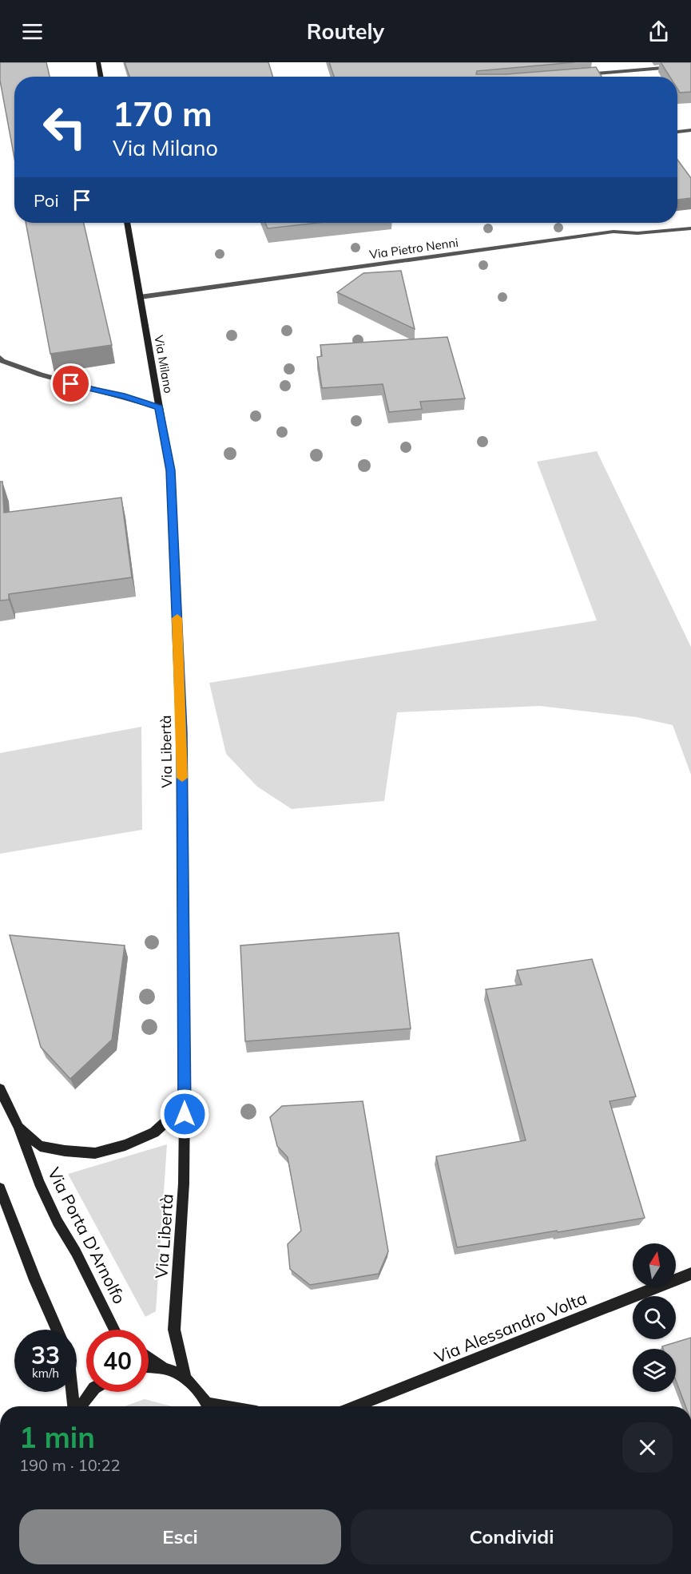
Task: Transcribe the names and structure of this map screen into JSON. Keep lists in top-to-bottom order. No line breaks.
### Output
{"streets":{"street":["Via Pietro Nenni","Via Milano","Via Libertà","Via Porta D'Arnolfo","Via Alessandro Volta"]},"crossings":[["Via Pietro Nenni","Via Milano"],["Via Milano","Via Libertà"]],"north":"top","page":{"header":"Routely","turn":["170 m","Via Milano"],"then":"Poi","speed":"33 km/h","limit":"40","heading":["1 min","190 m · 10:22"],"buttons":["Esci","Condividi"]}}
